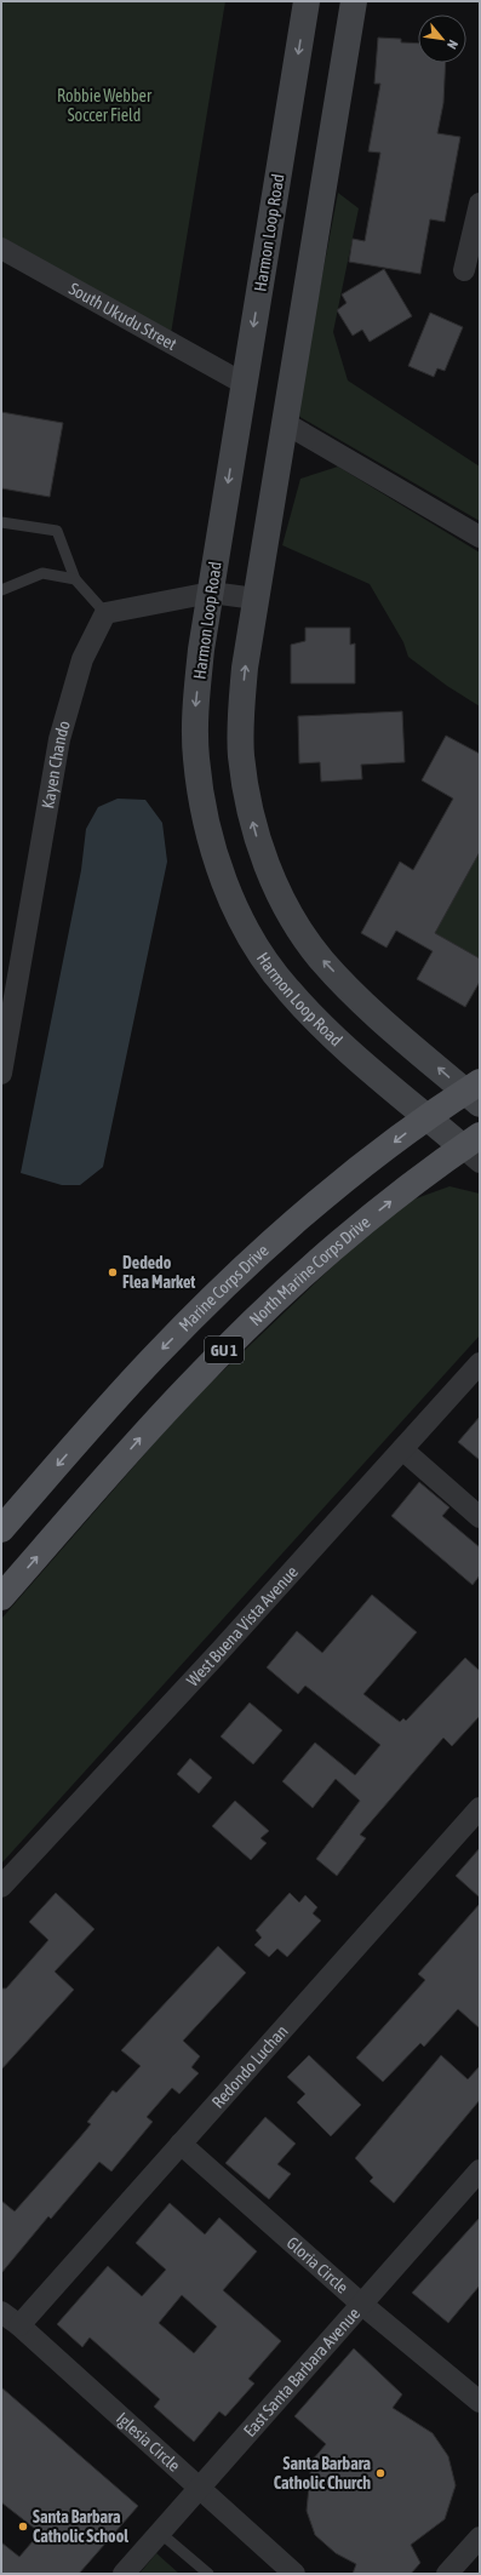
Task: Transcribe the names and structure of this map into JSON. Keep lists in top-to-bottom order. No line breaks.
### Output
{"streets":{"main road":["Harmon Loop Road","North Marine Corps Drive","Marine Corps Drive","GU 1"],"street":["South Ukudu Street","Kayen Chando","West Buena Vista Avenue","Redondo Luchan","Gloria Circle","East Santa Barbara Avenue","Iglesia Circle"]},"crossings":[["Harmon Loop Road","South Ukudu Street"],["Harmon Loop Road","North Marine Corps Drive"],["Harmon Loop Road","Marine Corps Drive"],["Redondo Luchan","Gloria Circle"],["Redondo Luchan","Iglesia Circle"],["Gloria Circle","East Santa Barbara Avenue"],["East Santa Barbara Avenue","Iglesia Circle"]],"one_way":["North Marine Corps Drive","Marine Corps Drive"],"parks":["Robbie Webber Soccer Field"],"places":["Dededo Flea Market","Santa Barbara Catholic Church","Santa Barbara Catholic School"],"north":"bottom right"}
